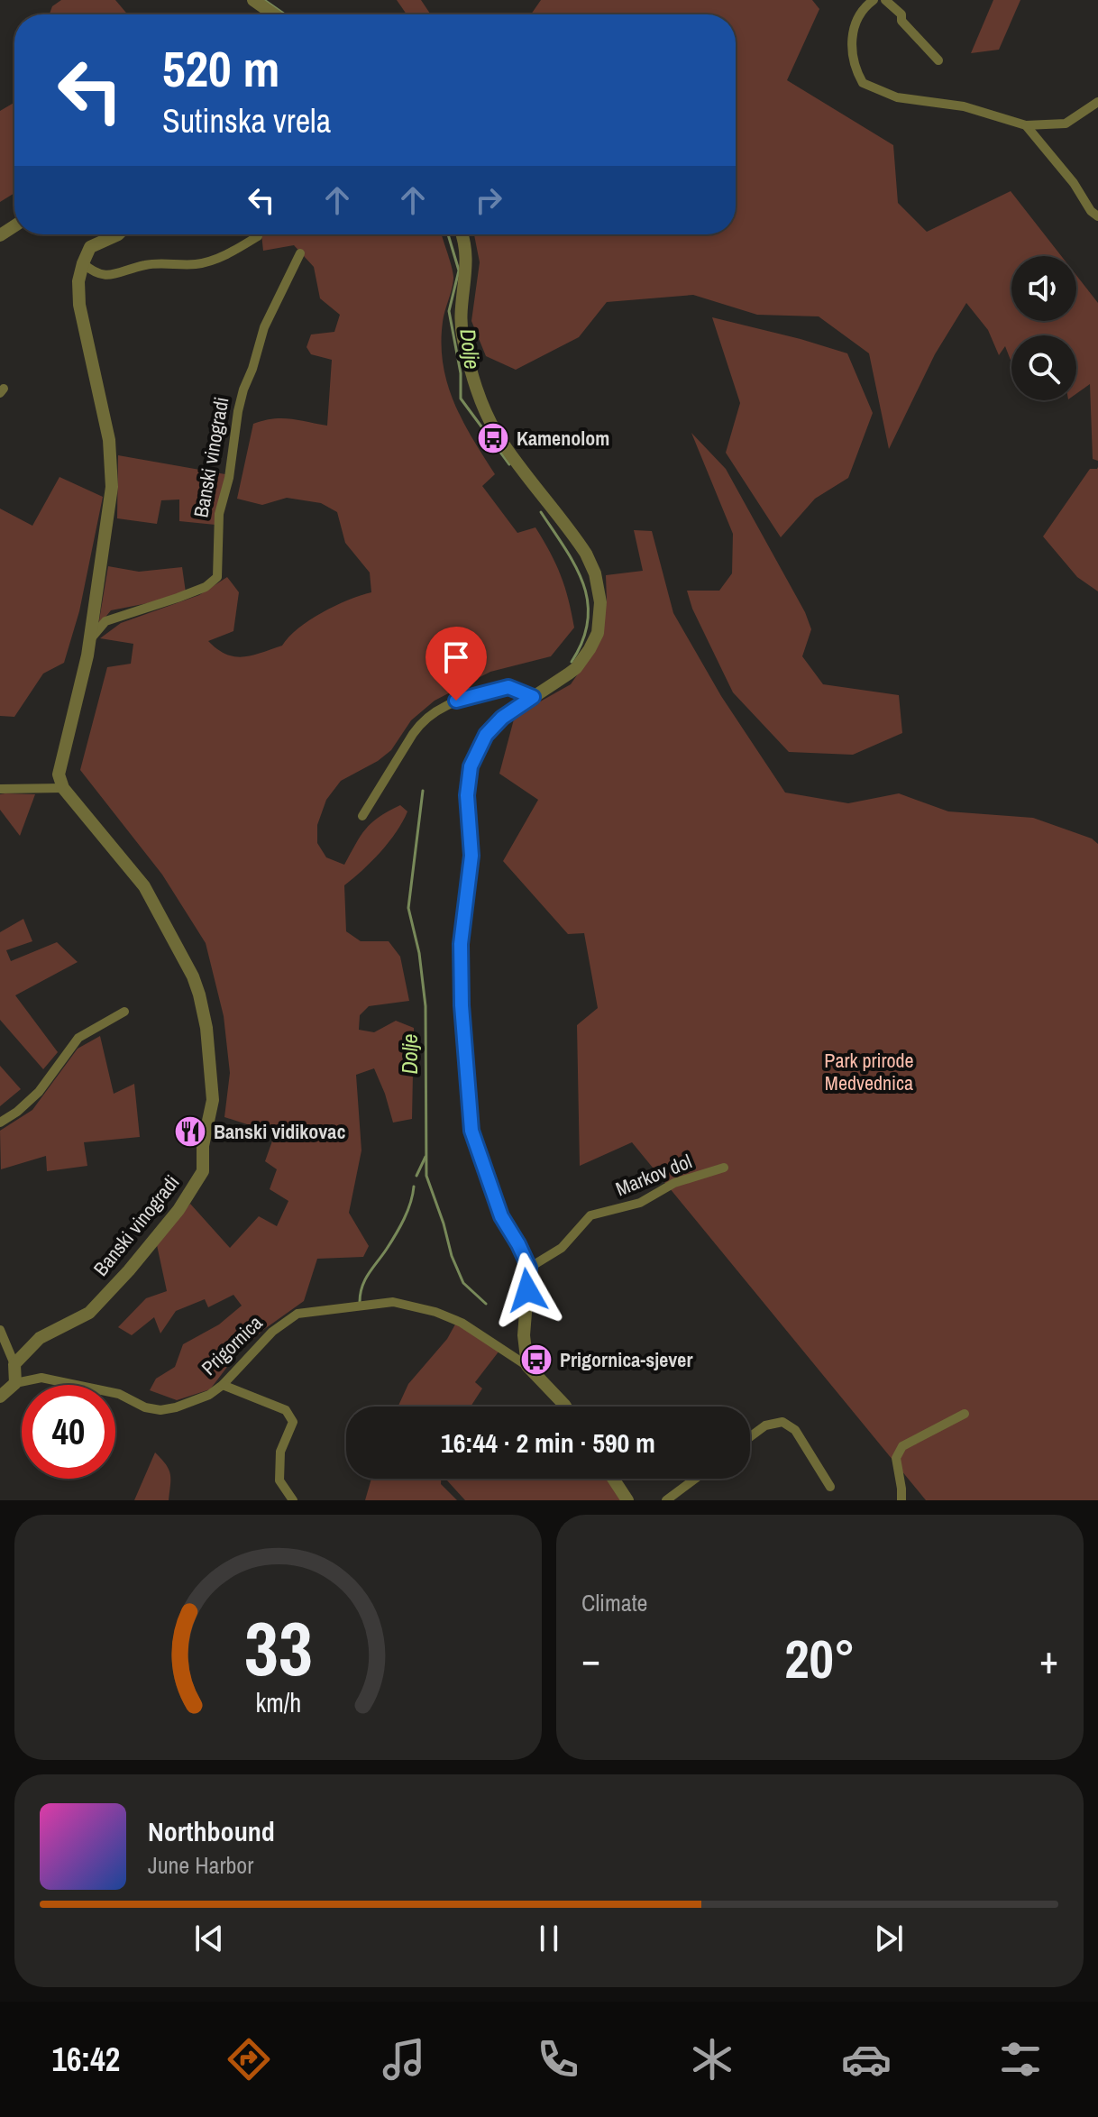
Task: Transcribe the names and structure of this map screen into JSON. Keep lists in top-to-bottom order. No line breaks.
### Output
{"streets":{"street":["Banski vinogradi","Markov dol","Prigornica"]},"water":["Dolje"],"parks":["Park prirode Medvednica"],"places":{"bus stop":["Kamenolom","Prigornica-sjever"],"restaurant":["Banski vidikovac"]},"page":{"turn":["520 m","Sutinska vrela"],"limit":"40","trip":"16:44 · 2 min · 590 m","tile":"Climate","heat":["−","20°","+"],"song":["Northbound","June Harbor"],"tabs":"16:42","gauge":["33","km/h"]}}
